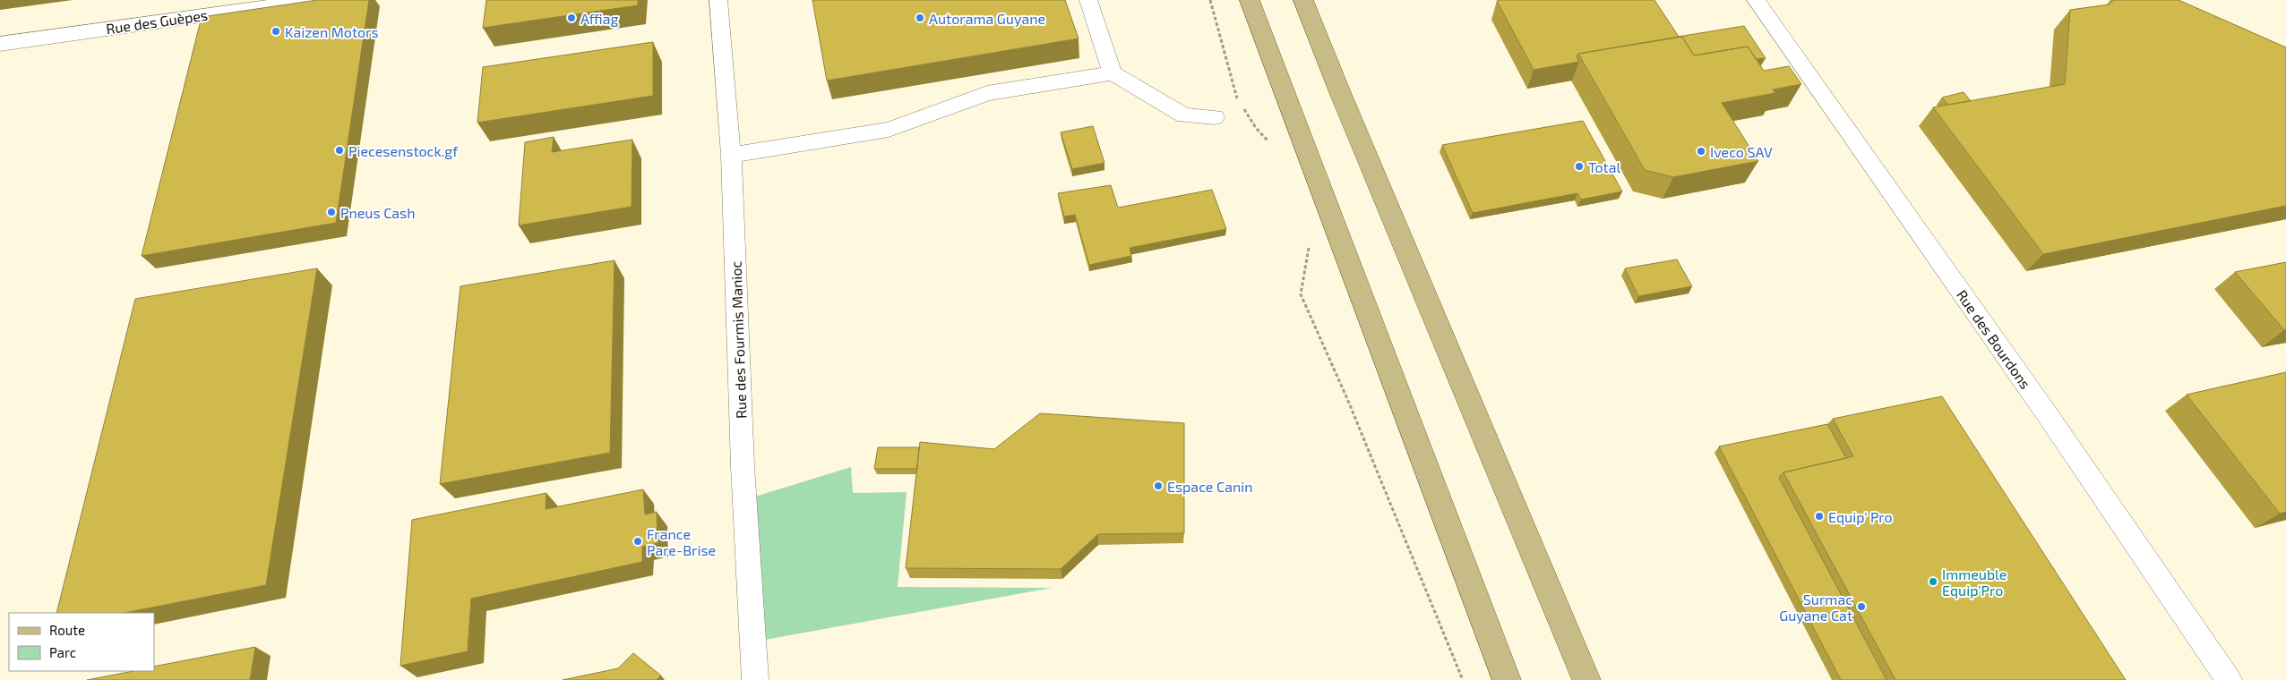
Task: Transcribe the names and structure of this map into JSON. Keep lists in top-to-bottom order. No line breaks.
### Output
{"streets":{"lane":["Rue des Guèpes","Rue des Bourdons","Rue des Fourmis Manioc"]},"places":["Affiag","Autorama Guyane","Kaizen Motors","Piecesenstock.gf","Iveco SAV","Total","Pneus Cash","Espace Canin","Equip' Pro","France Pare-Brise","Immeuble Equip'Pro","Surmac Guyane Cat"],"legend":["Route","Parc"]}
